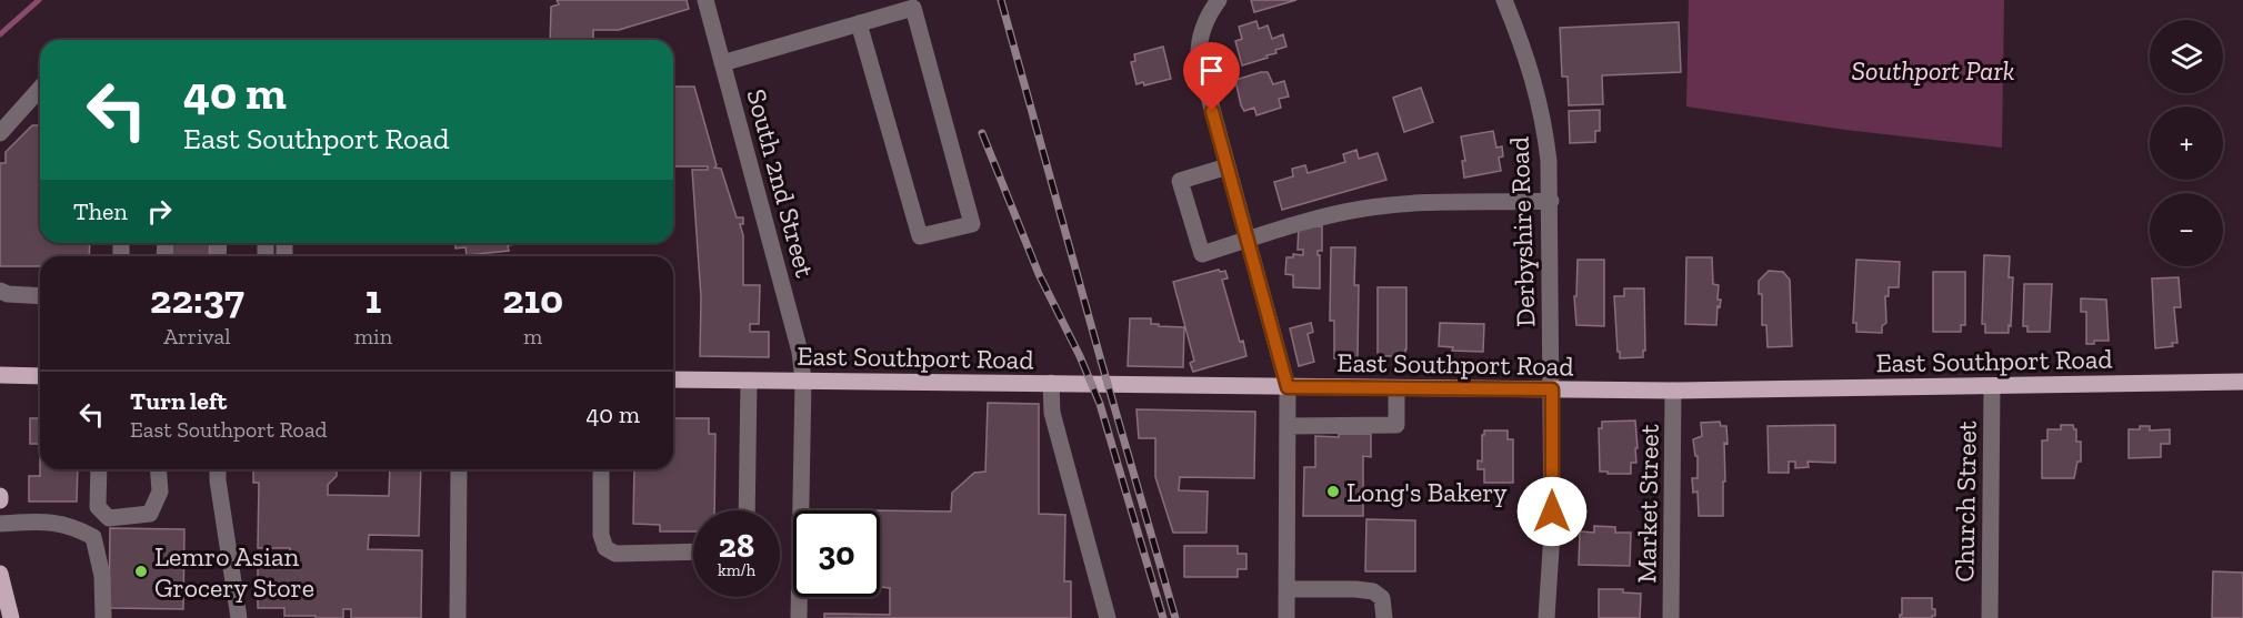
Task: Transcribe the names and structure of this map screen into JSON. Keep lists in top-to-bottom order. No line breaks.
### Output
{"streets":{"main road":["East Southport Road"],"street":["South 2nd Street","Derbyshire Road","Church Street","Market Street"]},"crossings":[["South 2nd Street","East Southport Road"],["Derbyshire Road","East Southport Road"],["East Southport Road","Church Street"],["East Southport Road","Market Street"]],"parks":["Southport Park"],"places":["Long's Bakery","Lemro Asian Grocery Store"],"page":{"map_buttons":["+","−"],"turn":["40 m","East Southport Road"],"then":"Then","eta":["22:37","Arrival","1","min","210","m"],"list":[{"name":"Turn left","note":"East Southport Road","value":"40 m"}],"speed":"28 km/h","limit":"30"}}
